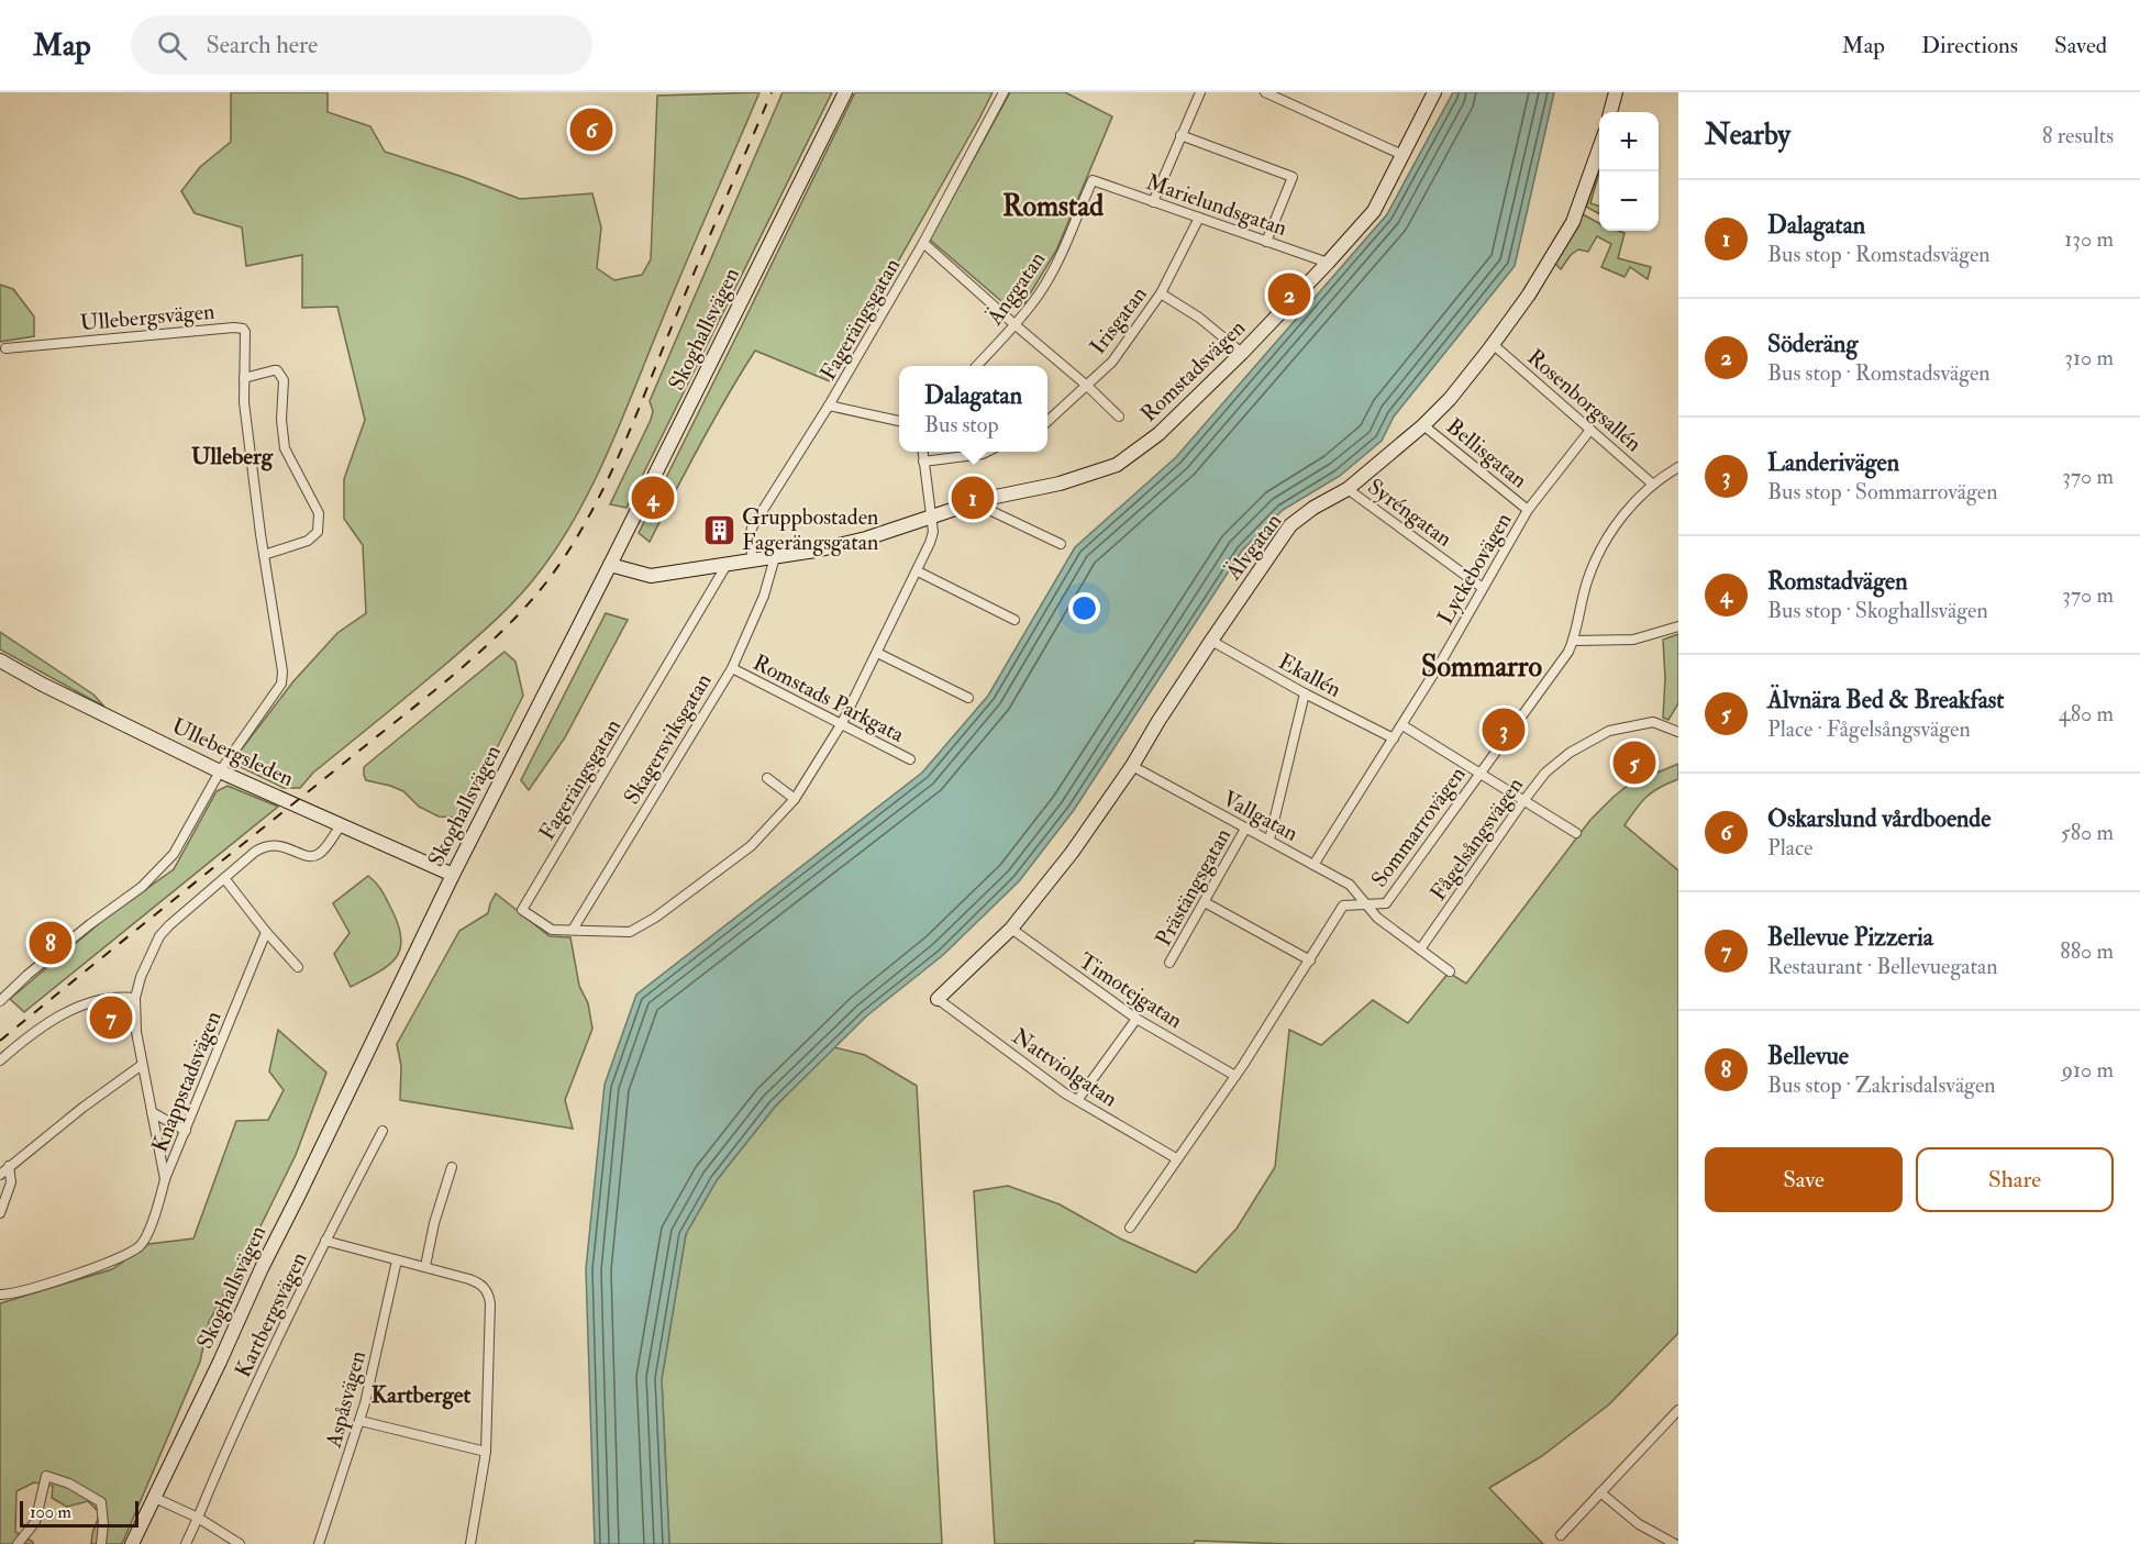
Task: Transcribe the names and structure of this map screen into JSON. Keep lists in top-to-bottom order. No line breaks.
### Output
{"streets":{"street":["Marielundsgatan","Änggatan","Ullebergsvägen","Fagerängsgatan","Irisgatan","Skoghallsvägen","Romstadsvägen","Rosenborgsallén","Bellisgatan","Syréngatan","Älvgatan","Lyckebovägen","Ekallén","Romstads Parkgata","Skagersviksgatan","Ullebergsleden","Vallgatan","Sommarrovägen","Fågelsångsvägen","Prästängsgatan","Timotejgatan","Nattviolgatan","Knappstadsvägen","Kartbergsvägen","Aspåsvägen"]},"crossings":[["Marielundsgatan","Änggatan"],["Marielundsgatan","Irisgatan"],["Marielundsgatan","Romstadsvägen"],["Ullebergsvägen","Ullebergsleden"],["Fagerängsgatan","Romstadsvägen"],["Fagerängsgatan","Skagersviksgatan"],["Skoghallsvägen","Romstadsvägen"],["Skoghallsvägen","Ullebergsleden"],["Romstadsvägen","Skagersviksgatan"],["Rosenborgsallén","Älvgatan"],["Rosenborgsallén","Lyckebovägen"],["Rosenborgsallén","Sommarrovägen"],["Bellisgatan","Älvgatan"],["Bellisgatan","Lyckebovägen"],["Syréngatan","Älvgatan"],["Syréngatan","Lyckebovägen"],["Älvgatan","Ekallén"],["Älvgatan","Vallgatan"],["Älvgatan","Timotejgatan"],["Älvgatan","Nattviolgatan"],["Lyckebovägen","Ekallén"],["Lyckebovägen","Vallgatan"],["Romstads Parkgata","Skagersviksgatan"],["Vallgatan","Sommarrovägen"],["Vallgatan","Fågelsångsvägen"],["Vallgatan","Prästängsgatan"],["Sommarrovägen","Timotejgatan"],["Sommarrovägen","Nattviolgatan"]],"districts":["Romstad","Ulleberg","Sommarro","Kartberget"],"places":{"building":["Gruppbostaden Fagerängsgatan"]},"scale_bar":"100 m","page":{"header":"Map","search":"Search here","nav":["Map","Directions","Saved"],"heading":["Nearby","8 results"],"pins":["6","2","1","4","3","5","8","7"],"map_buttons":["+","−"],"list":[{"mark":"1","name":"Dalagatan","note":"Bus stop · Romstadsvägen","value":"130 m"},{"mark":"2","name":"Söderäng","note":"Bus stop · Romstadsvägen","value":"310 m"},{"mark":"3","name":"Landerivägen","note":"Bus stop · Sommarrovägen","value":"370 m"},{"mark":"4","name":"Romstadvägen","note":"Bus stop · Skoghallsvägen","value":"370 m"},{"mark":"5","name":"Älvnära Bed & Breakfast","note":"Place · Fågelsångsvägen","value":"480 m"},{"mark":"6","name":"Oskarslund vårdboende","note":"Place","value":"580 m"},{"mark":"7","name":"Bellevue Pizzeria","note":"Restaurant · Bellevuegatan","value":"880 m"},{"mark":"8","name":"Bellevue","note":"Bus stop · Zakrisdalsvägen","value":"910 m"}],"popup":["Dalagatan","Bus stop"],"buttons":["Save","Share"],"scale":"100 m"}}
